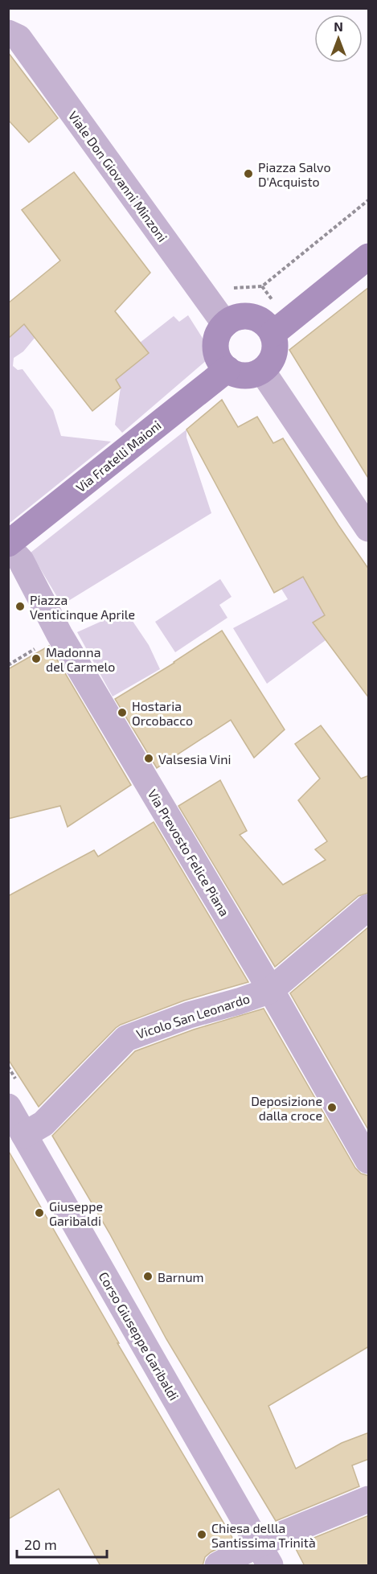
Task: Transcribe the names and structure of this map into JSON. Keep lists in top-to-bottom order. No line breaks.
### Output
{"streets":{"main road":["Via Fratelli Maioni"],"street":["Viale Don Giovanni Minzoni","Via Prevosto Felice Piana","Vicolo San Leonardo","Corso Giuseppe Garibaldi"]},"crossings":[["Viale Don Giovanni Minzoni","Via Fratelli Maioni"],["Via Fratelli Maioni","Via Prevosto Felice Piana"],["Via Prevosto Felice Piana","Vicolo San Leonardo"],["Vicolo San Leonardo","Corso Giuseppe Garibaldi"]],"places":["Piazza Salvo D'Acquisto","Piazza Venticinque Aprile","Madonna del Carmelo","Hostaria Orcobacco","Valsesia Vini","Deposizione dalla croce","Giuseppe Garibaldi","Barnum","Chiesa dellla Santissima Trinità"],"scale_bar":"20 m","north":"top"}
